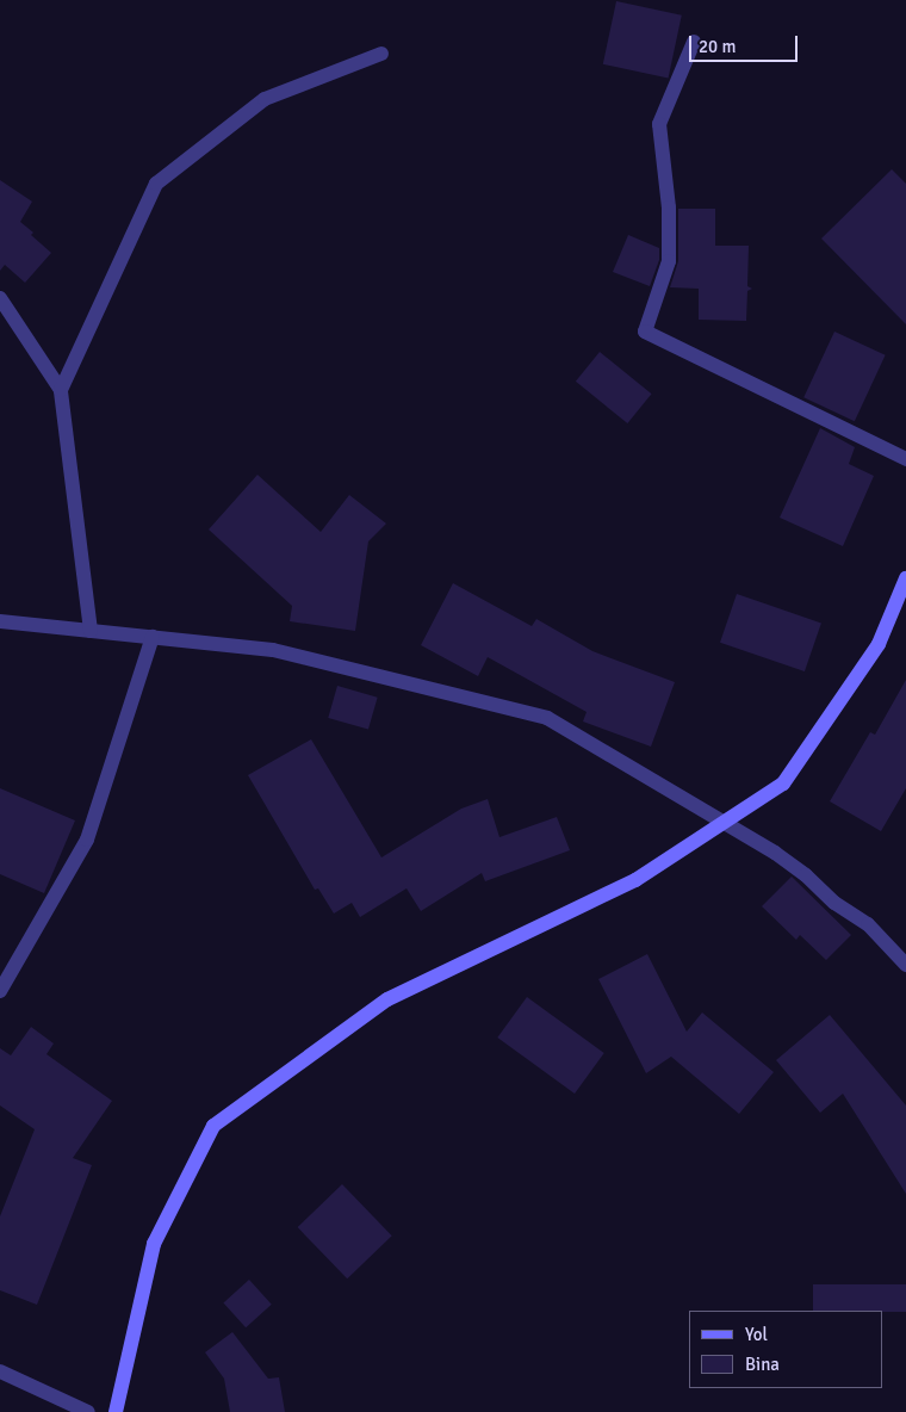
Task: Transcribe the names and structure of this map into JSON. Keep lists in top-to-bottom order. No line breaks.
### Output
{"legend":["Yol","Bina"],"scale_bar":"20 m"}
